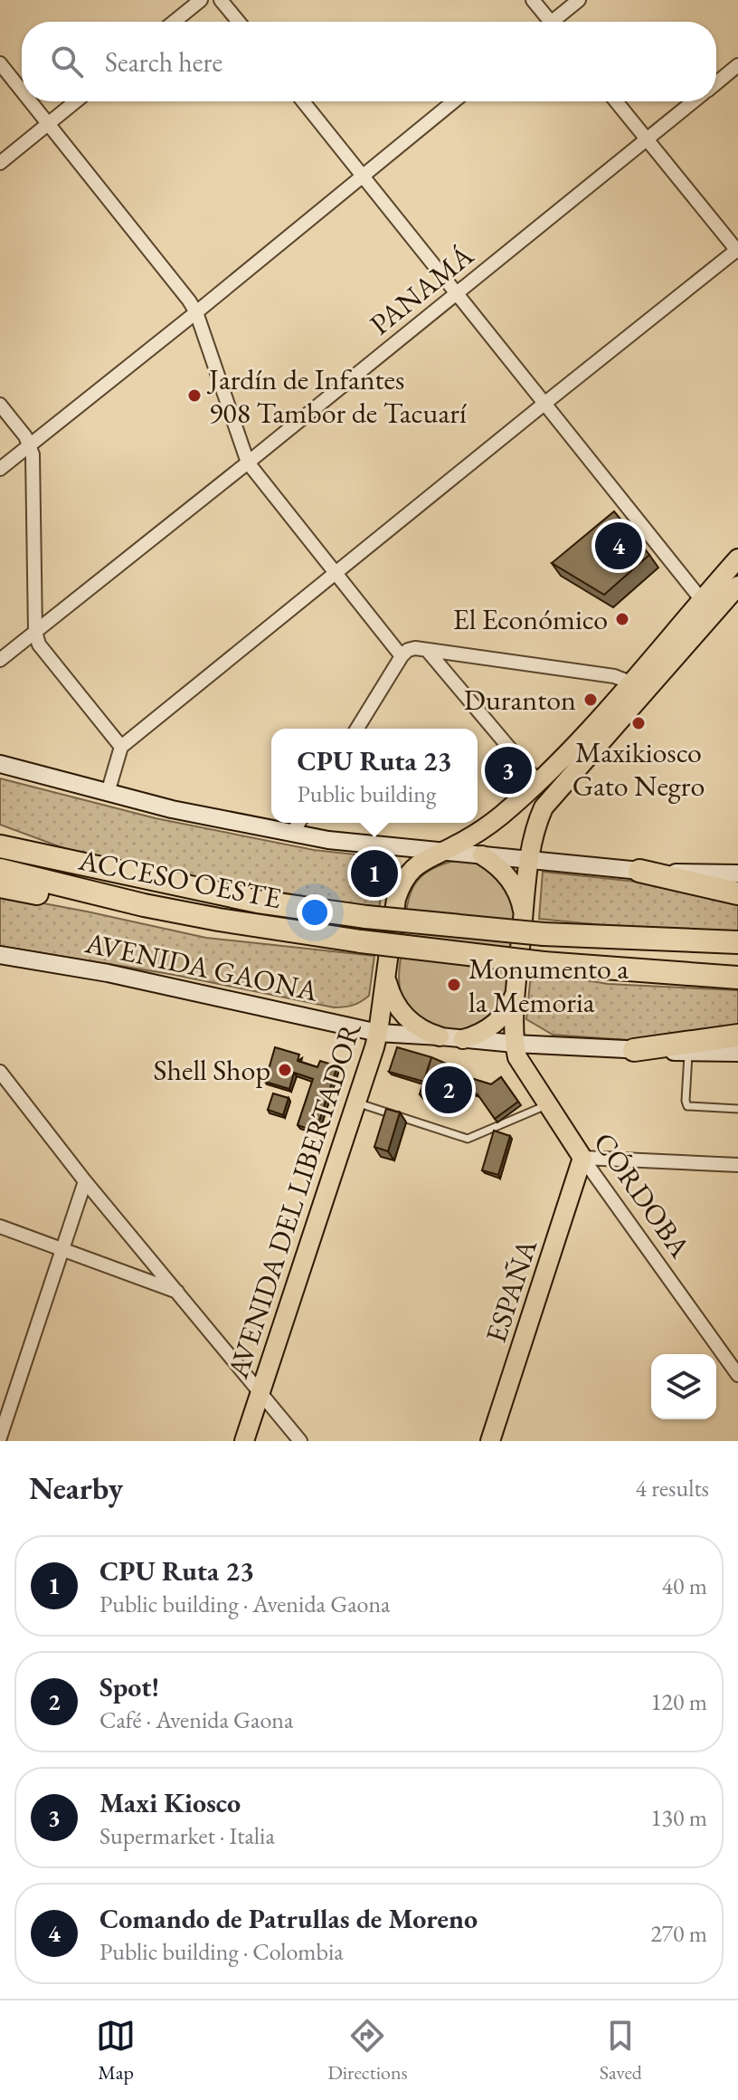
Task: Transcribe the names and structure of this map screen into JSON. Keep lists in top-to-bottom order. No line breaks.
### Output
{"streets":{"highway":["ACCESO OESTE"],"main road":["AVENIDA GAONA","CÓRDOBA","AVENIDA DEL LIBERTADOR","ESPAÑA"],"street":["PANAMÁ"]},"crossings":[["AVENIDA GAONA","CÓRDOBA"],["AVENIDA GAONA","AVENIDA DEL LIBERTADOR"],["CÓRDOBA","ESPAÑA"]],"places":["Jardín de Infantes 908 Tambor de Tacuarí","El Económico","Duranton","Maxikiosco Gato Negro","Monumento a la Memoria","Shell Shop"],"page":{"search":"Search here","pins":["4","3","1","2"],"popup":["CPU Ruta 23","Public building"],"heading":["Nearby","4 results"],"list":[{"mark":"1","name":"CPU Ruta 23","note":"Public building · Avenida Gaona","value":"40 m"},{"mark":"2","name":"Spot!","note":"Café · Avenida Gaona","value":"120 m"},{"mark":"3","name":"Maxi Kiosco","note":"Supermarket · Italia","value":"130 m"},{"mark":"4","name":"Comando de Patrullas de Moreno","note":"Public building · Colombia","value":"270 m"}],"nav":["Map","Directions","Saved"]}}
